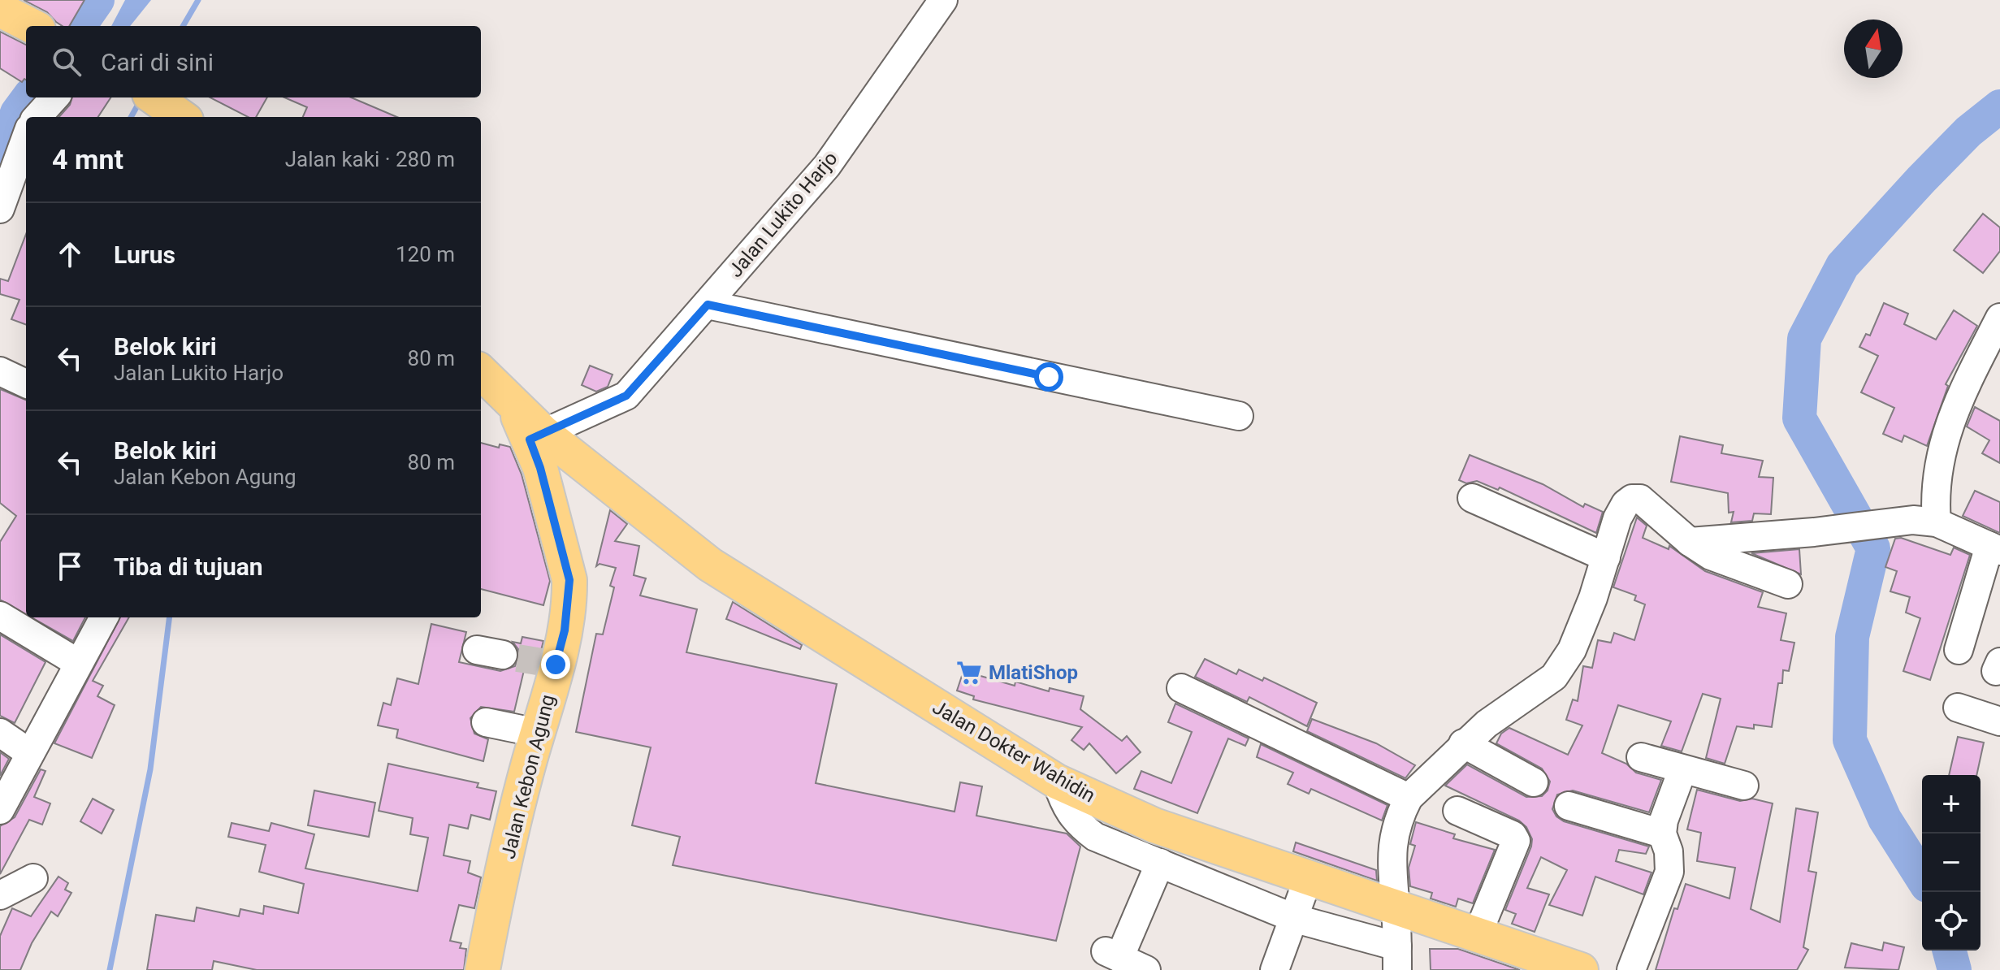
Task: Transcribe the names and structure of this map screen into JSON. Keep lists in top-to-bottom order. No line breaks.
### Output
{"streets":{"main road":["Jalan Dokter Wahidin","Jalan Kebon Agung"],"street":["Jalan Lukito Harjo"]},"crossings":[["Jalan Lukito Harjo","Jalan Dokter Wahidin"],["Jalan Lukito Harjo","Jalan Kebon Agung"],["Jalan Dokter Wahidin","Jalan Kebon Agung"]],"places":{"supermarket":["MlatiShop"]},"north":"top","page":{"search":"Cari di sini","heading":["4 mnt","Jalan kaki · 280 m"],"list":[["Lurus","120 m"],["Belok kiri","Jalan Lukito Harjo","80 m"],["Belok kiri","Jalan Kebon Agung","80 m"],"Tiba di tujuan"],"map_buttons":["+","−"]}}
